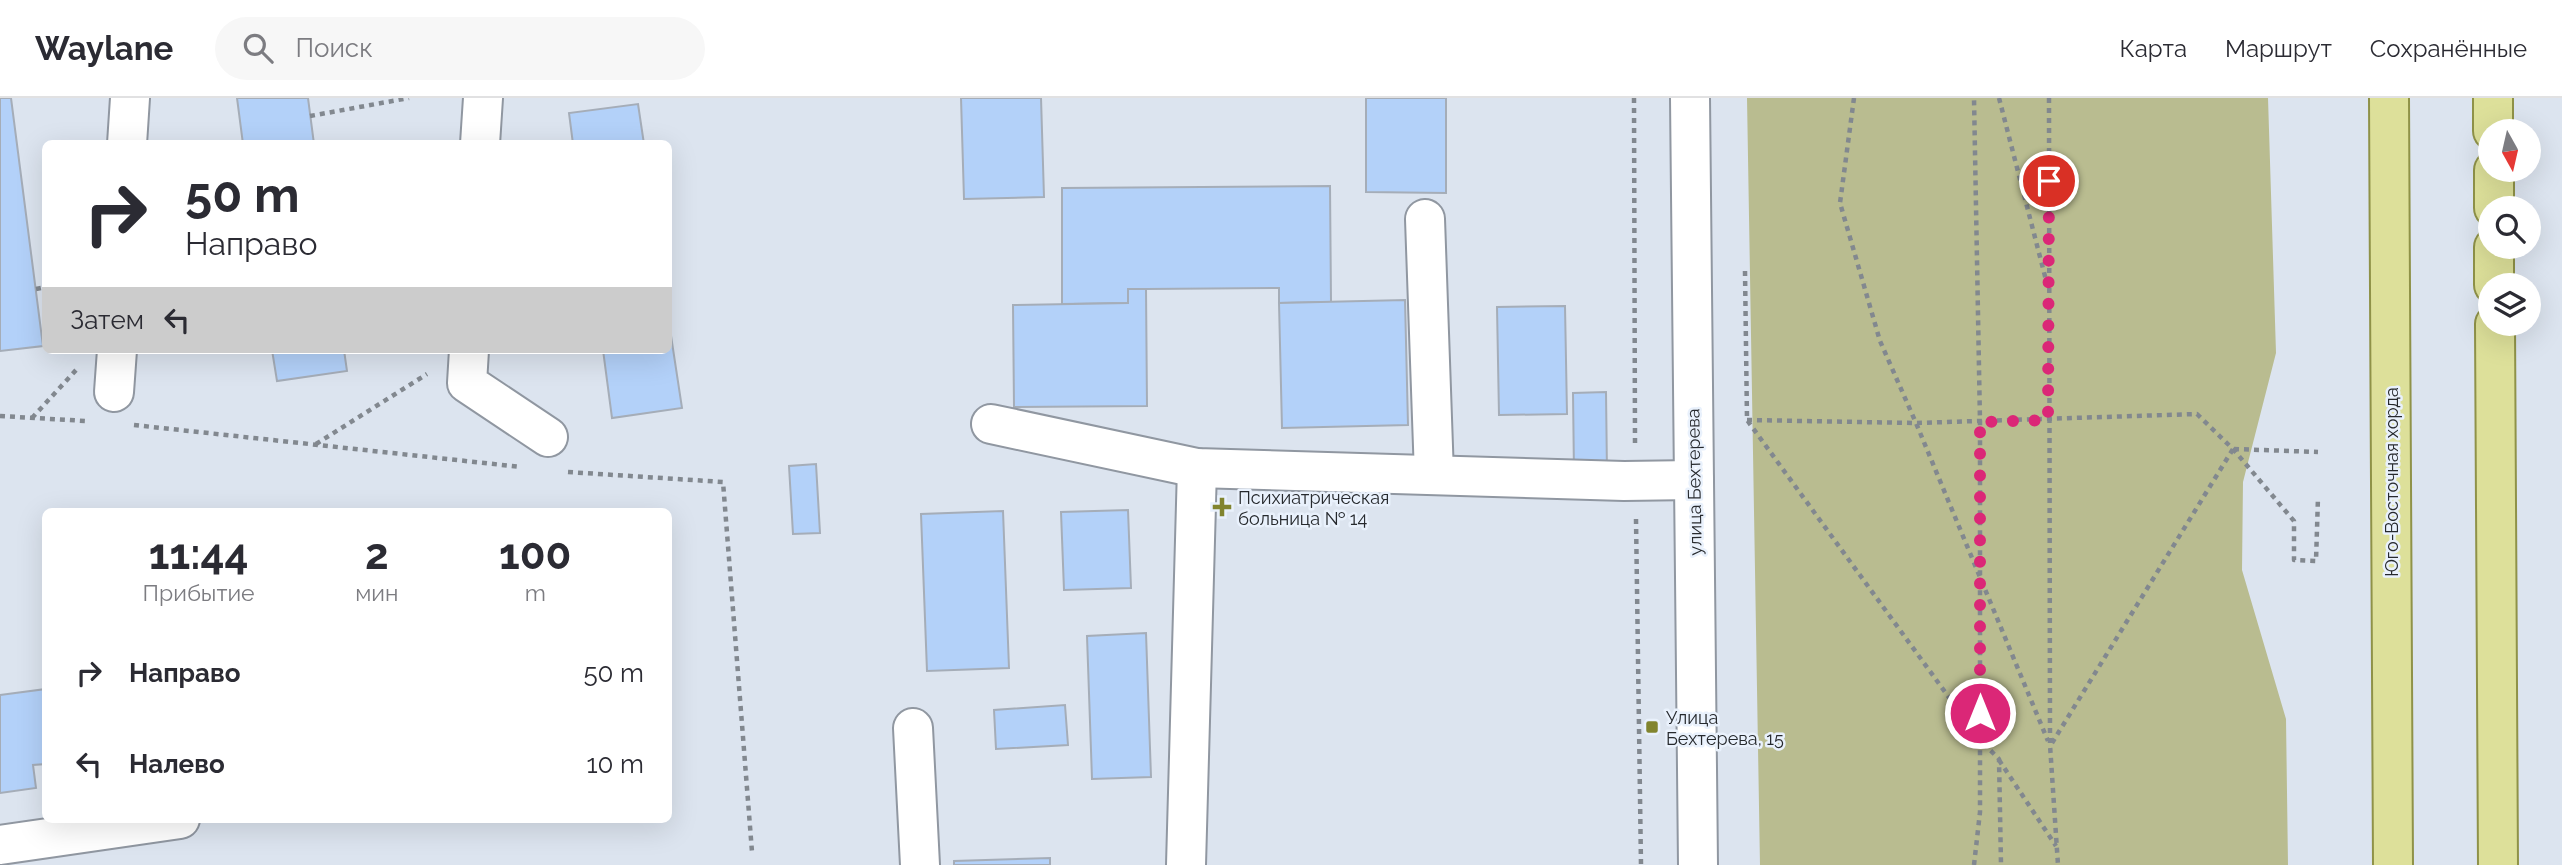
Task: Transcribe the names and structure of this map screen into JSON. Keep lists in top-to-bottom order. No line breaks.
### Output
{"streets":{"main road":["Юго-Восточная хорда"],"street":["улица Бехтерева"]},"places":{"health":["Психиатрическая больница № 14"],"transit":["Улица Бехтерева, 15"]},"north":"bottom","page":{"header":"Waylane","search":"Поиск","nav":["Карта","Маршрут","Сохранённые"],"turn":["50 m","Направо"],"then":"Затем","eta":["11:44","Прибытие","2","мин","100","m"],"list":[{"name":"Направо","value":"50 m"},{"name":"Налево","value":"10 m"}]}}
